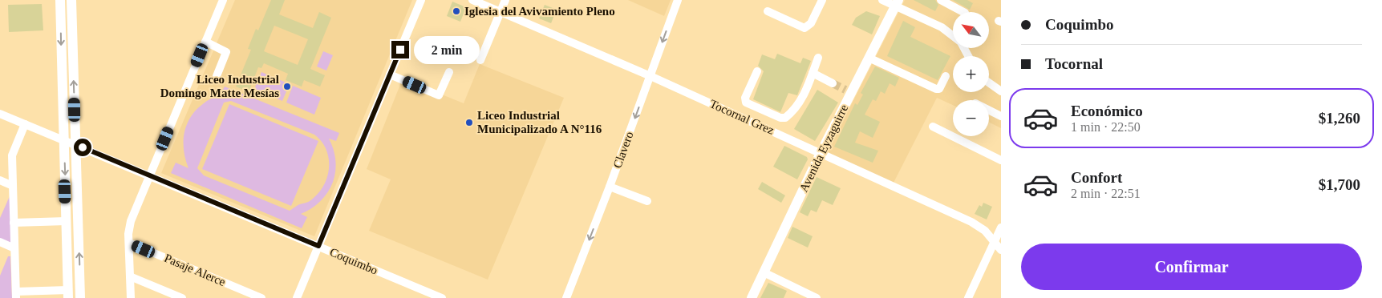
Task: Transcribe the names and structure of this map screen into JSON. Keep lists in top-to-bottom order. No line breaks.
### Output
{"streets":{"main road":["Avenida Eyzaguirre"],"street":["Tocornal Grez","Clavero","Coquimbo","Pasaje Alerce"]},"crossings":[["Tocornal Grez","Avenida Eyzaguirre"],["Tocornal Grez","Clavero"]],"one_way":["Clavero"],"places":["Iglesia del Avivamiento Pleno","Liceo Industrial Domingo Matte Mesías","Liceo Industrial Municipalizado A N°116"],"north":"top left","page":{"banner":["Coquimbo","Tocornal"],"map_buttons":["+","−"],"bubble":"2 min","list":[{"name":"Económico","note":"1 min · 22:50","value":"$1,260"},{"name":"Confort","note":"2 min · 22:51","value":"$1,700"}],"buttons":"Confirmar"}}
